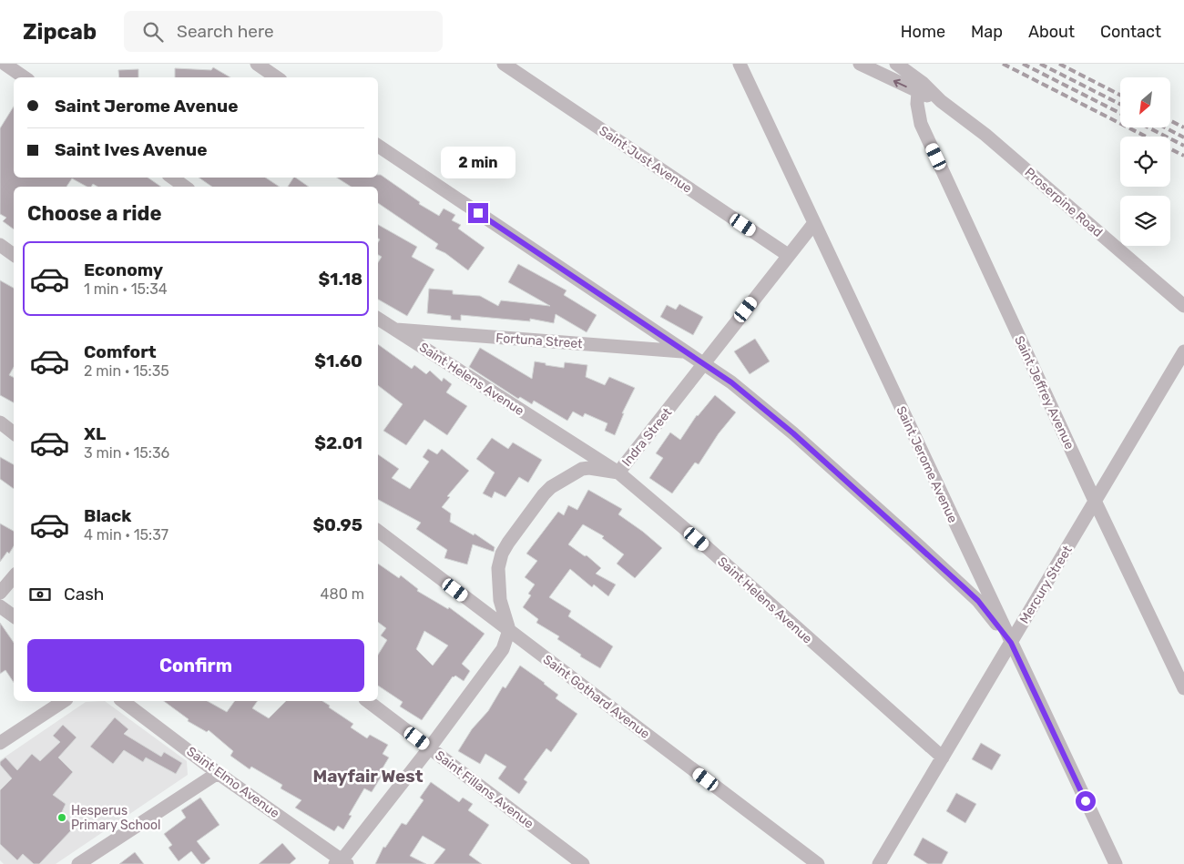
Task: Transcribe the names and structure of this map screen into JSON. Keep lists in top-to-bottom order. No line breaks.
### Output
{"streets":{"street":["Saint Just Avenue","Proserpine Road","Fortuna Street","Saint Helens Avenue","Saint Jeffrey Avenue","Indra Street","Saint Jerome Avenue","Mercury Street","Saint Gothard Avenue","Saint Elmo Avenue","Saint Fillans Avenue"]},"crossings":[["Saint Just Avenue","Indra Street"],["Proserpine Road","Saint Jeffrey Avenue"],["Fortuna Street","Saint Helens Avenue"],["Saint Helens Avenue","Indra Street"],["Saint Helens Avenue","Mercury Street"],["Saint Jeffrey Avenue","Mercury Street"],["Indra Street","Saint Jerome Avenue"],["Indra Street","Saint Gothard Avenue"],["Saint Jerome Avenue","Mercury Street"]],"districts":["Mayfair West"],"places":["Hesperus Primary School"],"north":"bottom left","page":{"header":"Zipcab","search":"Search here","nav":["Home","Map","About","Contact"],"banner":["Saint Jerome Avenue","Saint Ives Avenue"],"bubble":"2 min","heading":"Choose a ride","list":[{"name":"Economy","note":"1 min · 15:34","value":"$1.18"},{"name":"Comfort","note":"2 min · 15:35","value":"$1.60"},{"name":"XL","note":"3 min · 15:36","value":"$2.01"},{"name":"Black","note":"4 min · 15:37","value":"$0.95"}],"pay":["Cash","480 m"],"buttons":"Confirm"}}
